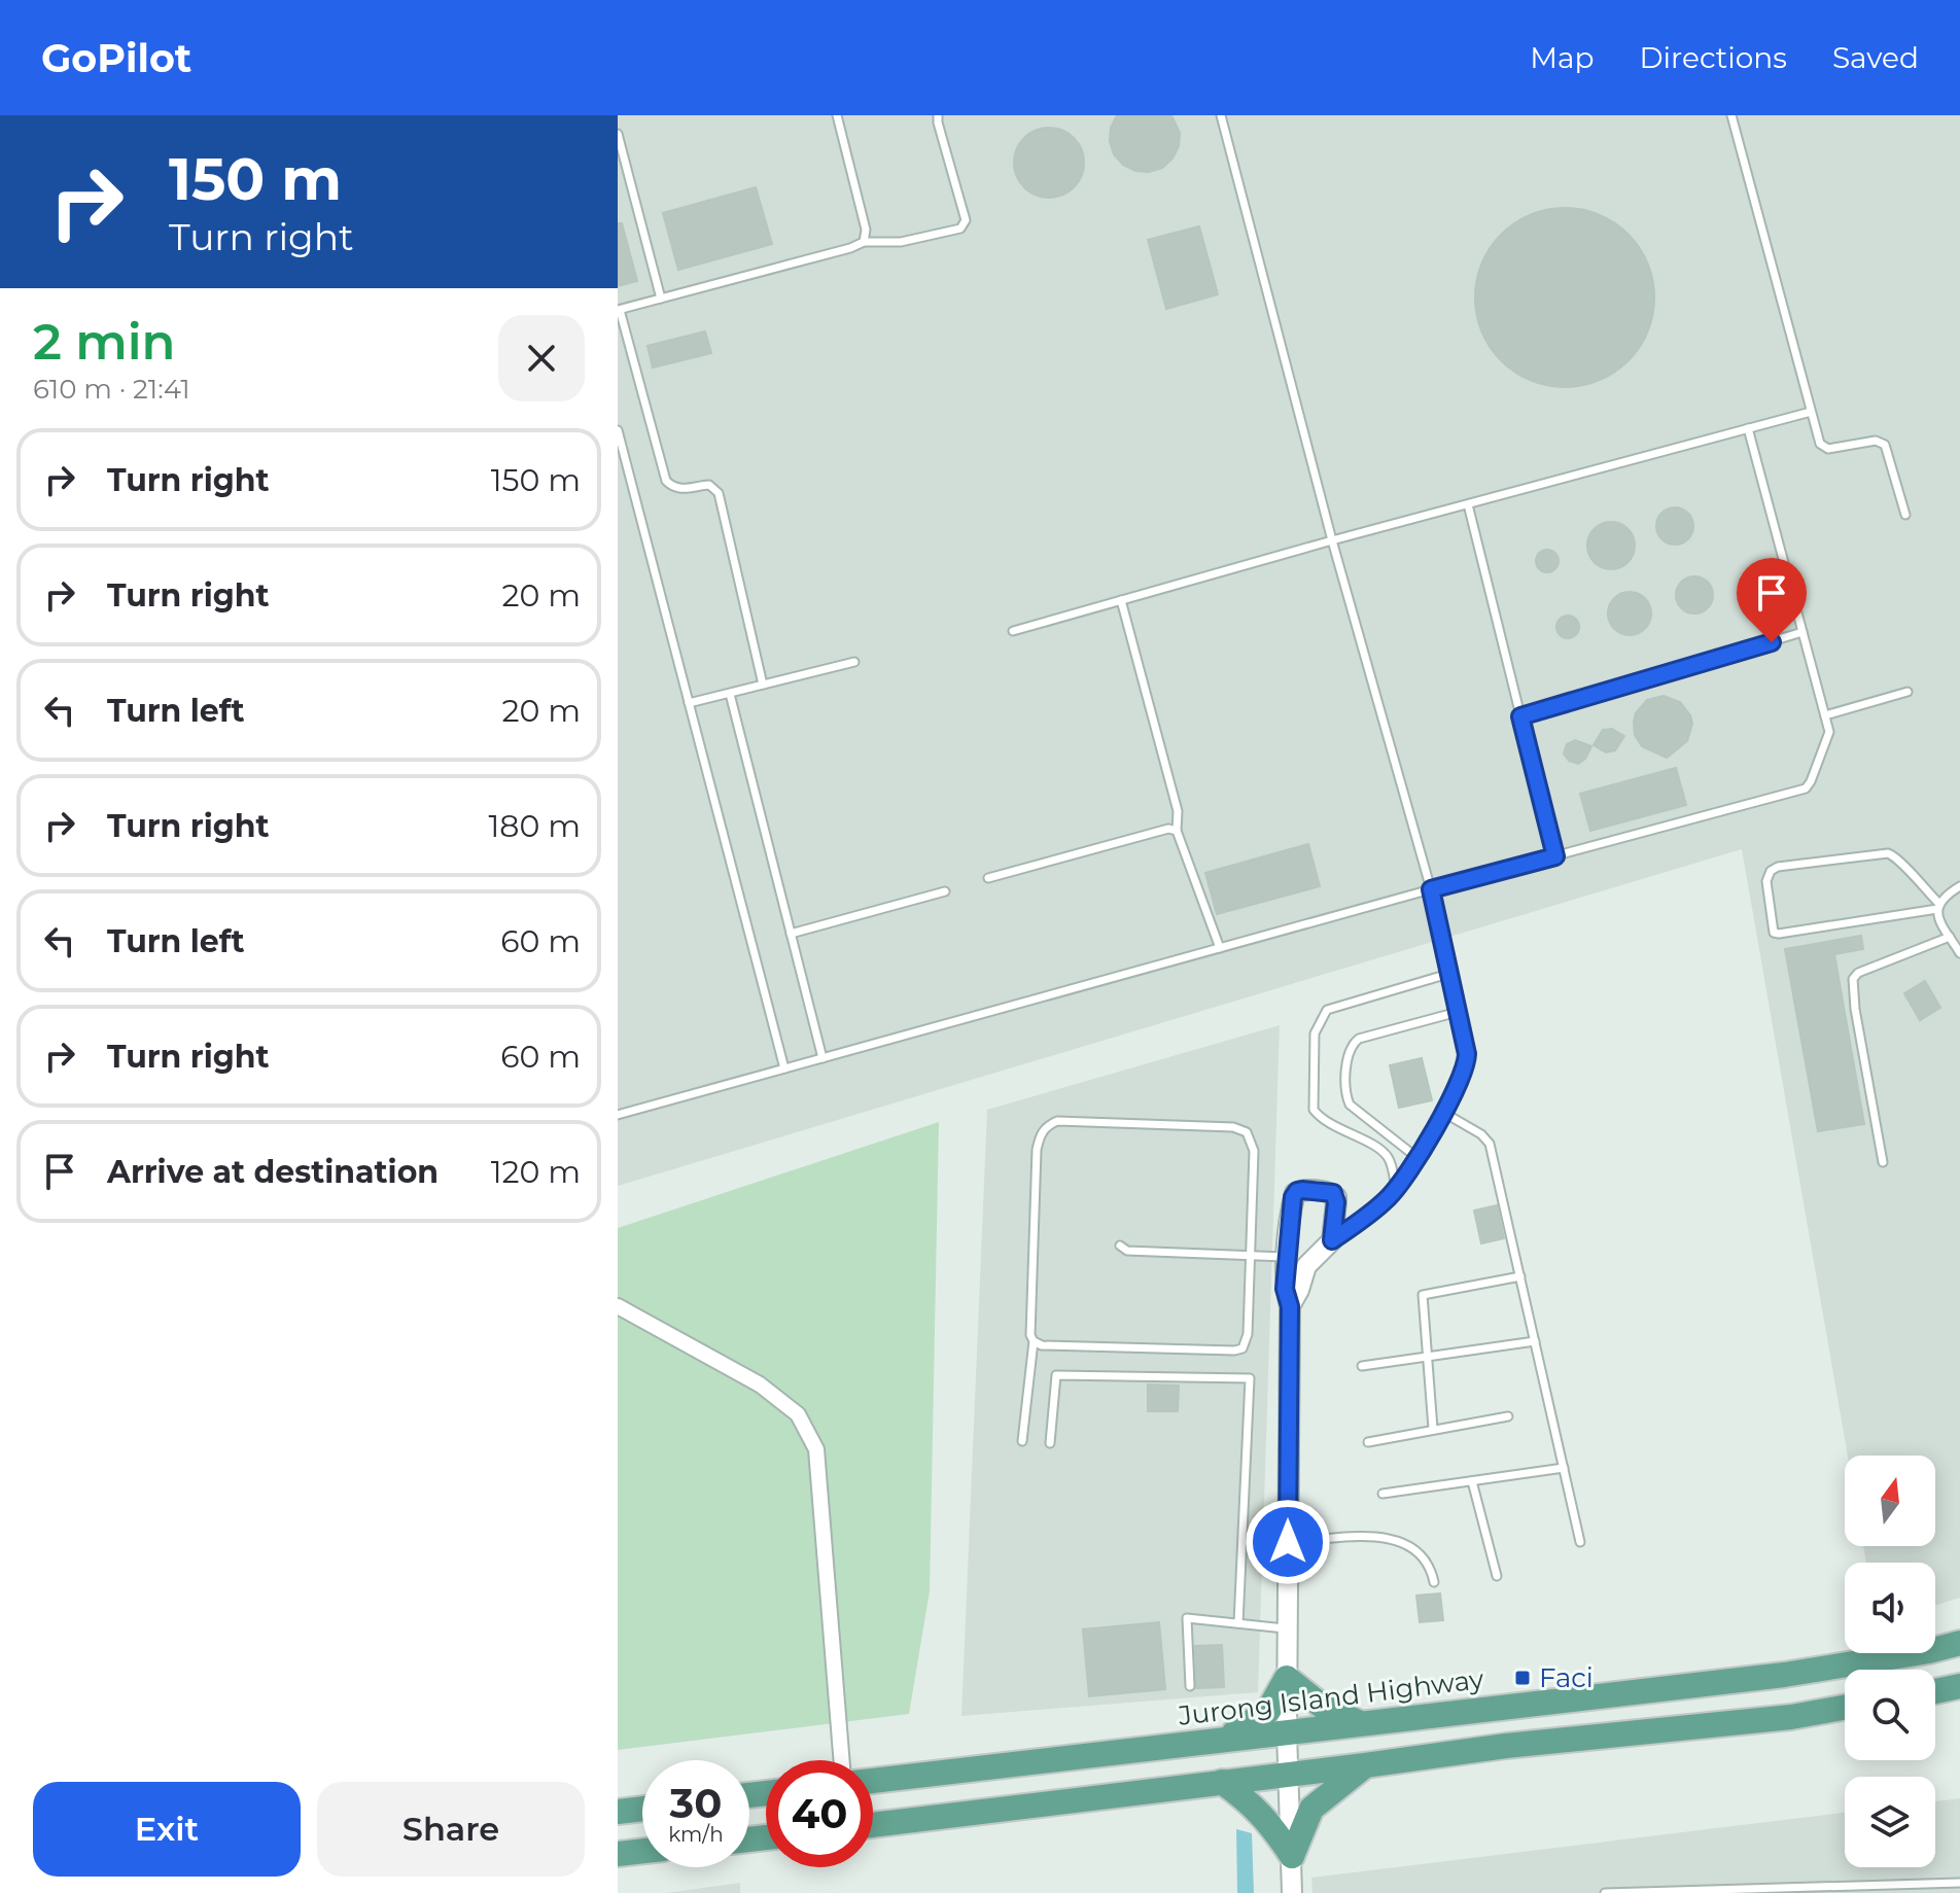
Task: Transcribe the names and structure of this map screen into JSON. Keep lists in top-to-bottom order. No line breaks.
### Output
{"streets":{"main road":["Jurong Island Highway"]},"places":{"transit":["Faci"]},"north":"top","page":{"header":"GoPilot","nav":["Map","Directions","Saved"],"turn":["150 m","Turn right"],"heading":["2 min","610 m · 21:41"],"list":[{"name":"Turn right","value":"150 m"},{"name":"Turn right","value":"20 m"},{"name":"Turn left","value":"20 m"},{"name":"Turn right","value":"180 m"},{"name":"Turn left","value":"60 m"},{"name":"Turn right","value":"60 m"},{"name":"Arrive at destination","value":"120 m"}],"speed":"30 km/h","limit":"40","buttons":["Exit","Share"]}}
